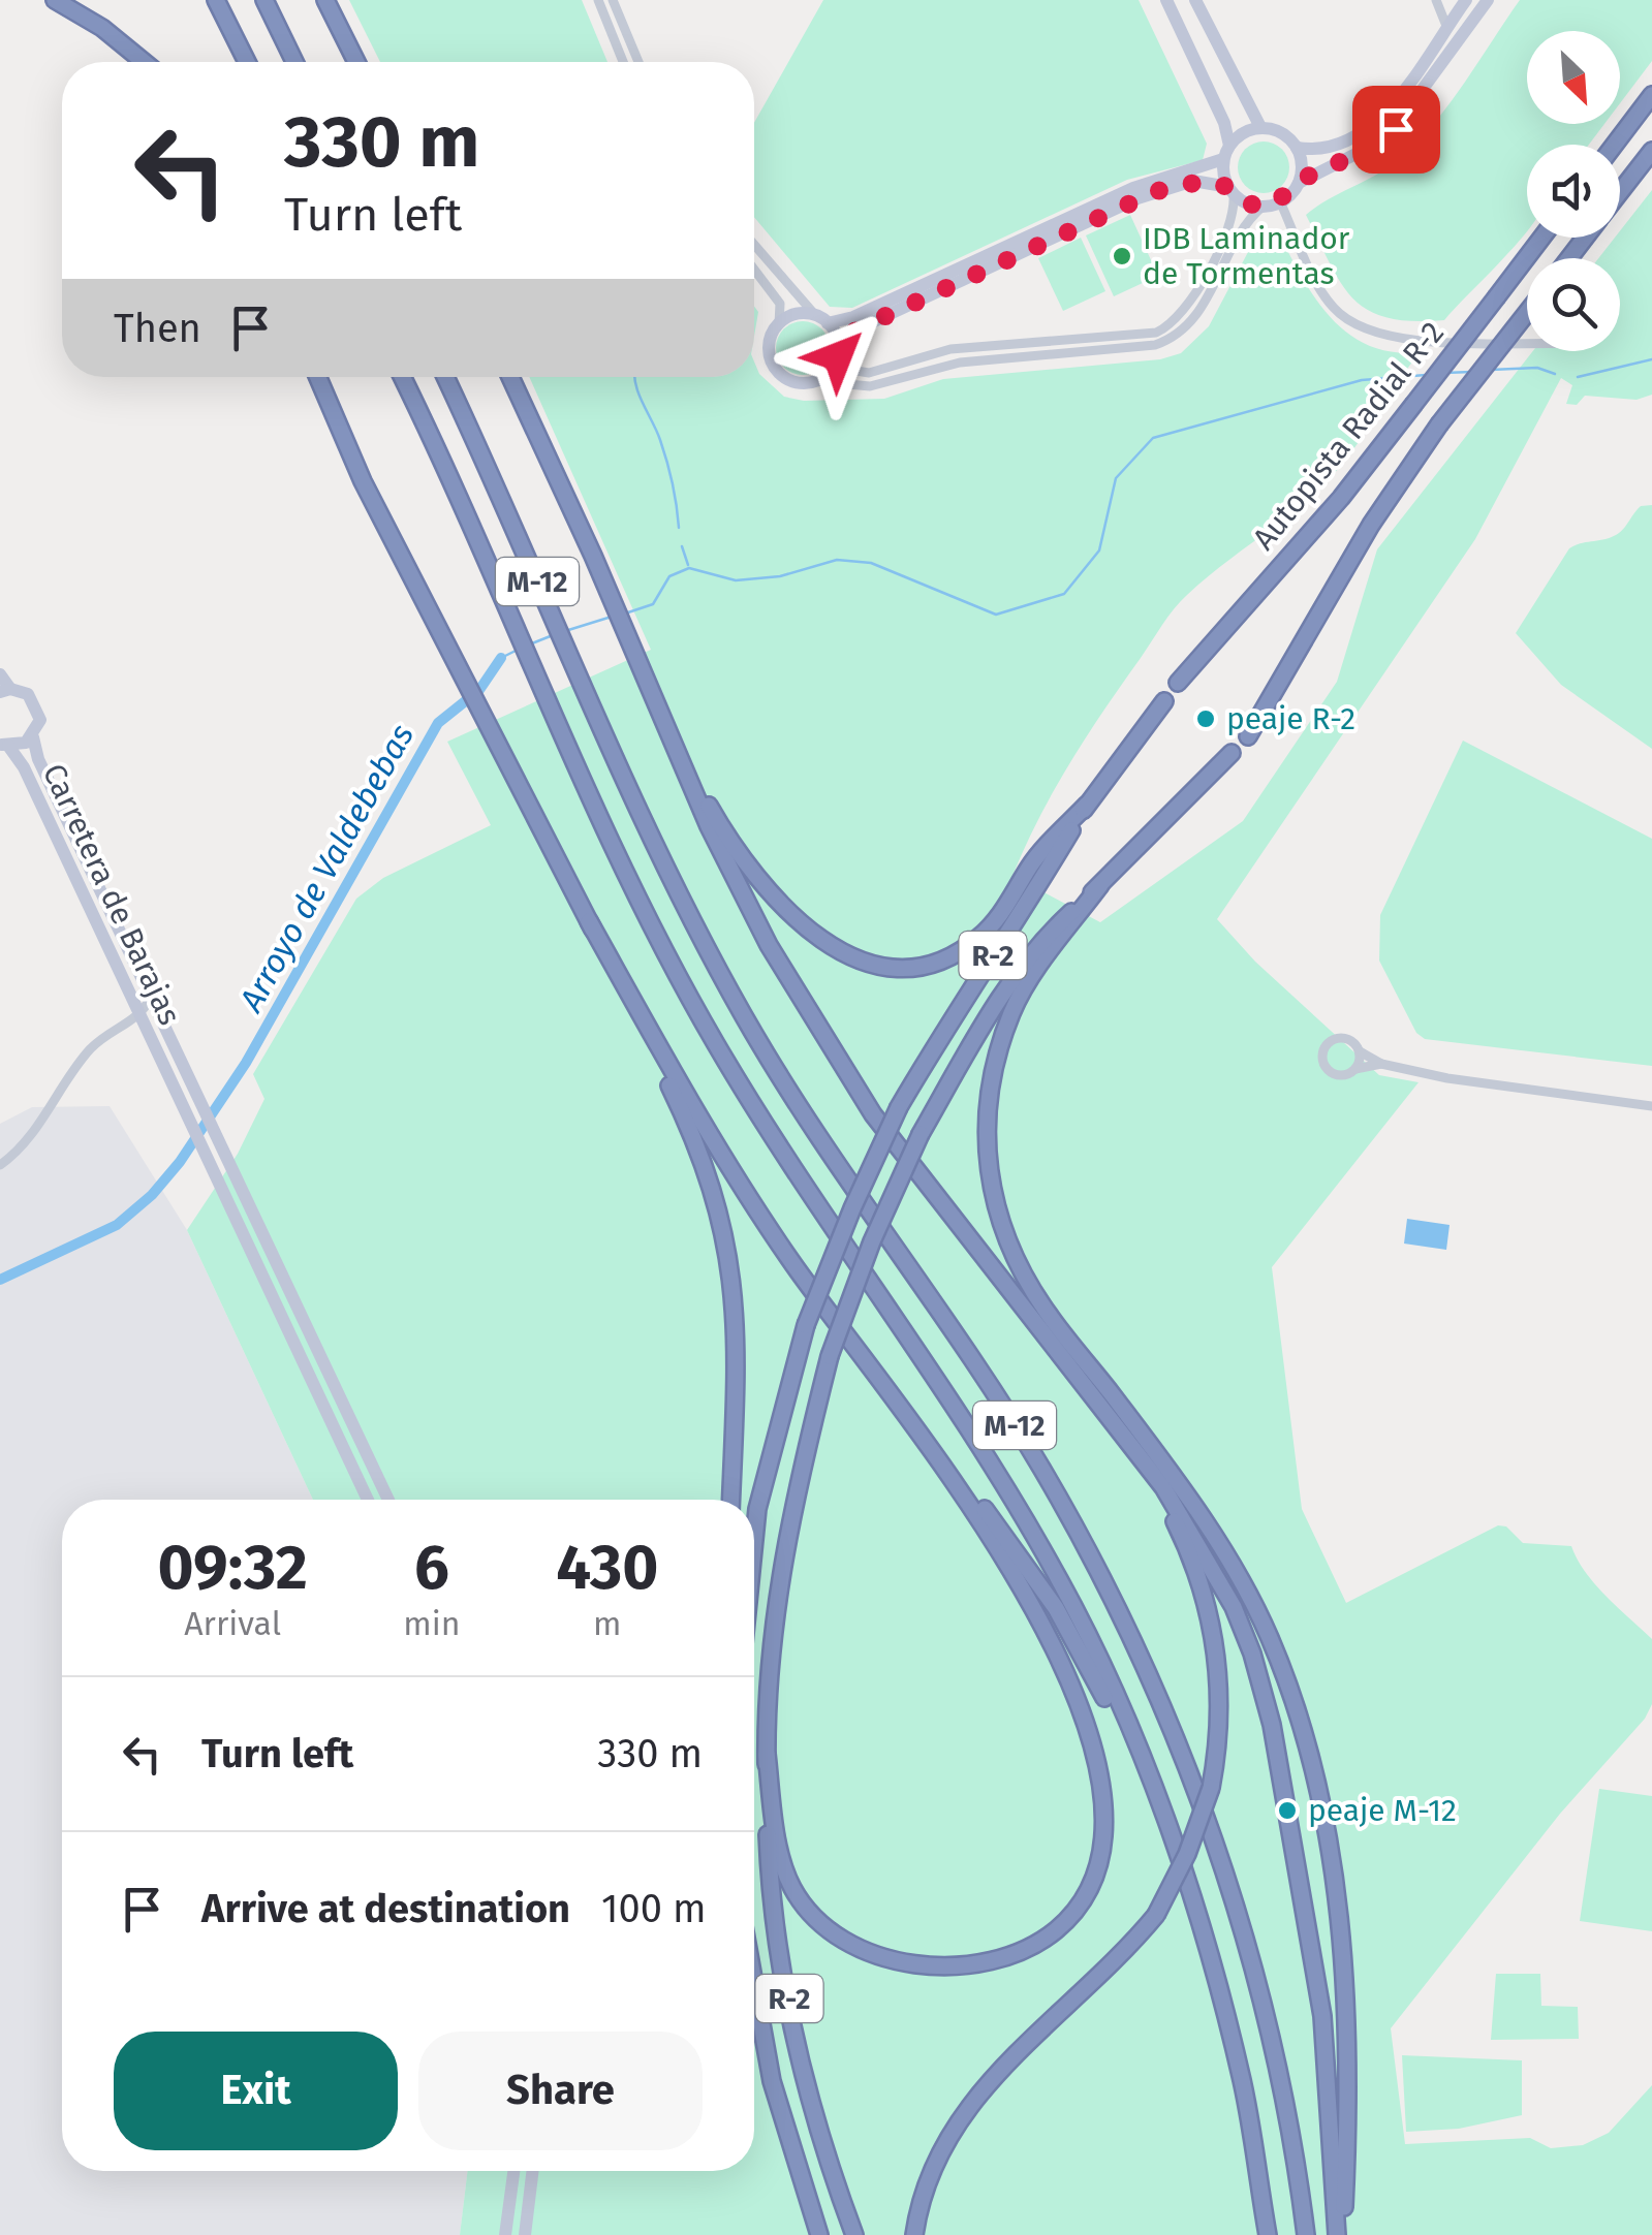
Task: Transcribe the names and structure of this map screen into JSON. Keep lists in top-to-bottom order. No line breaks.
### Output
{"streets":{"highway":["Autopista Radial R-2","M-12","R-2"],"street":["Carretera de Barajas"]},"water":["Arroyo de Valdebebas"],"places":["IDB Laminador de Tormentas","peaje R-2","peaje M-12"],"north":"bottom right","page":{"turn":["330 m","Turn left"],"then":"Then","eta":["09:32","Arrival","6","min","430","m"],"list":[{"name":"Turn left","value":"330 m"},{"name":"Arrive at destination","value":"100 m"}],"buttons":["Exit","Share"]}}
